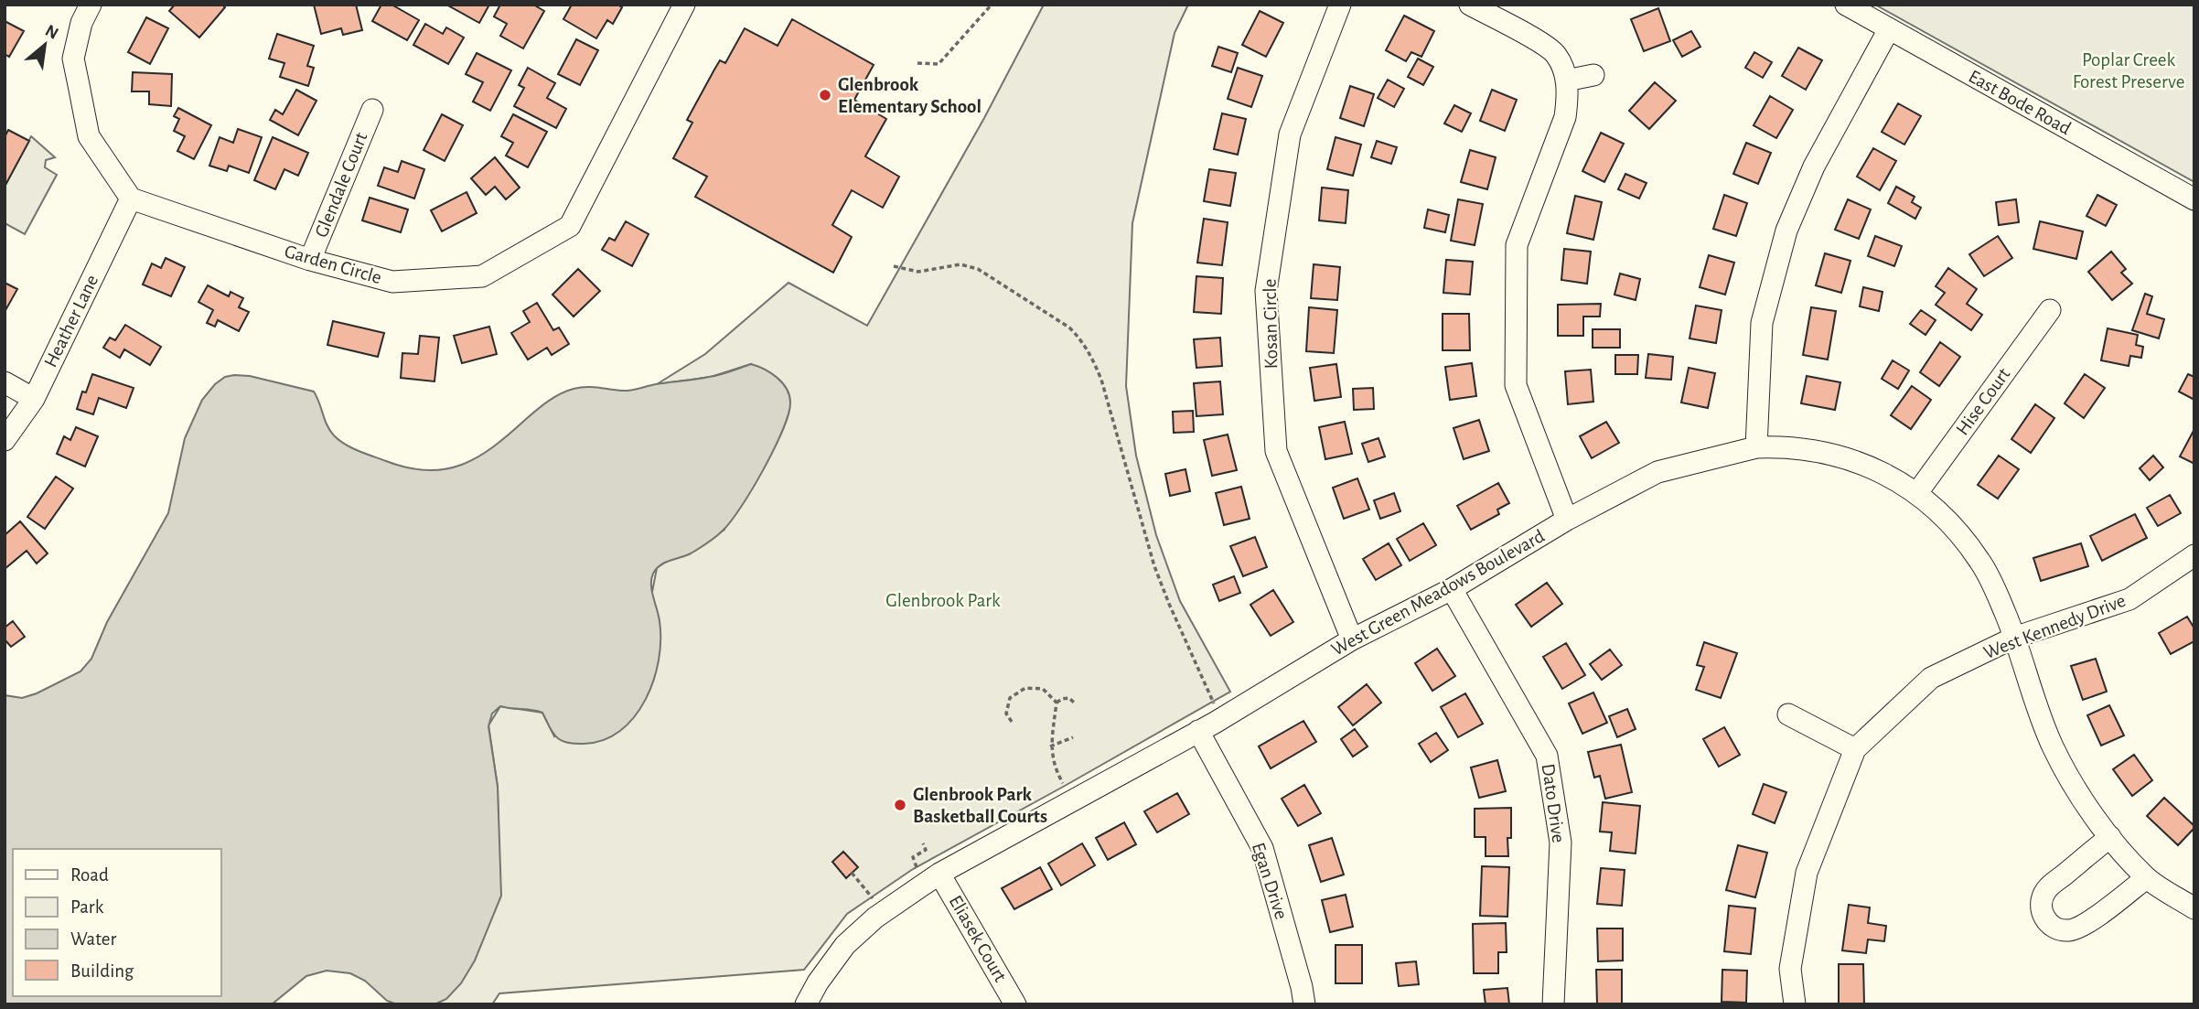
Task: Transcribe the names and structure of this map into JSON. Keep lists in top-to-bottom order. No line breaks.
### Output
{"streets":{"street":["East Bode Road","Glendale Court","Garden Circle","Heather Lane","Kosan Circle","Hise Court","West Green Meadows Boulevard","West Kennedy Drive","Dato Drive","Egan Drive","Eliasek Court"]},"crossings":[["Glendale Court","Garden Circle"],["Garden Circle","Heather Lane"],["Kosan Circle","West Green Meadows Boulevard"],["Hise Court","West Green Meadows Boulevard"],["West Green Meadows Boulevard","West Kennedy Drive"],["West Green Meadows Boulevard","Dato Drive"],["West Green Meadows Boulevard","Egan Drive"],["West Green Meadows Boulevard","Eliasek Court"]],"parks":["Poplar Creek Forest Preserve","Glenbrook Park"],"places":["Glenbrook Elementary School","Glenbrook Park Basketball Courts"],"legend":["Road","Park","Water","Building"],"north":"top right"}
